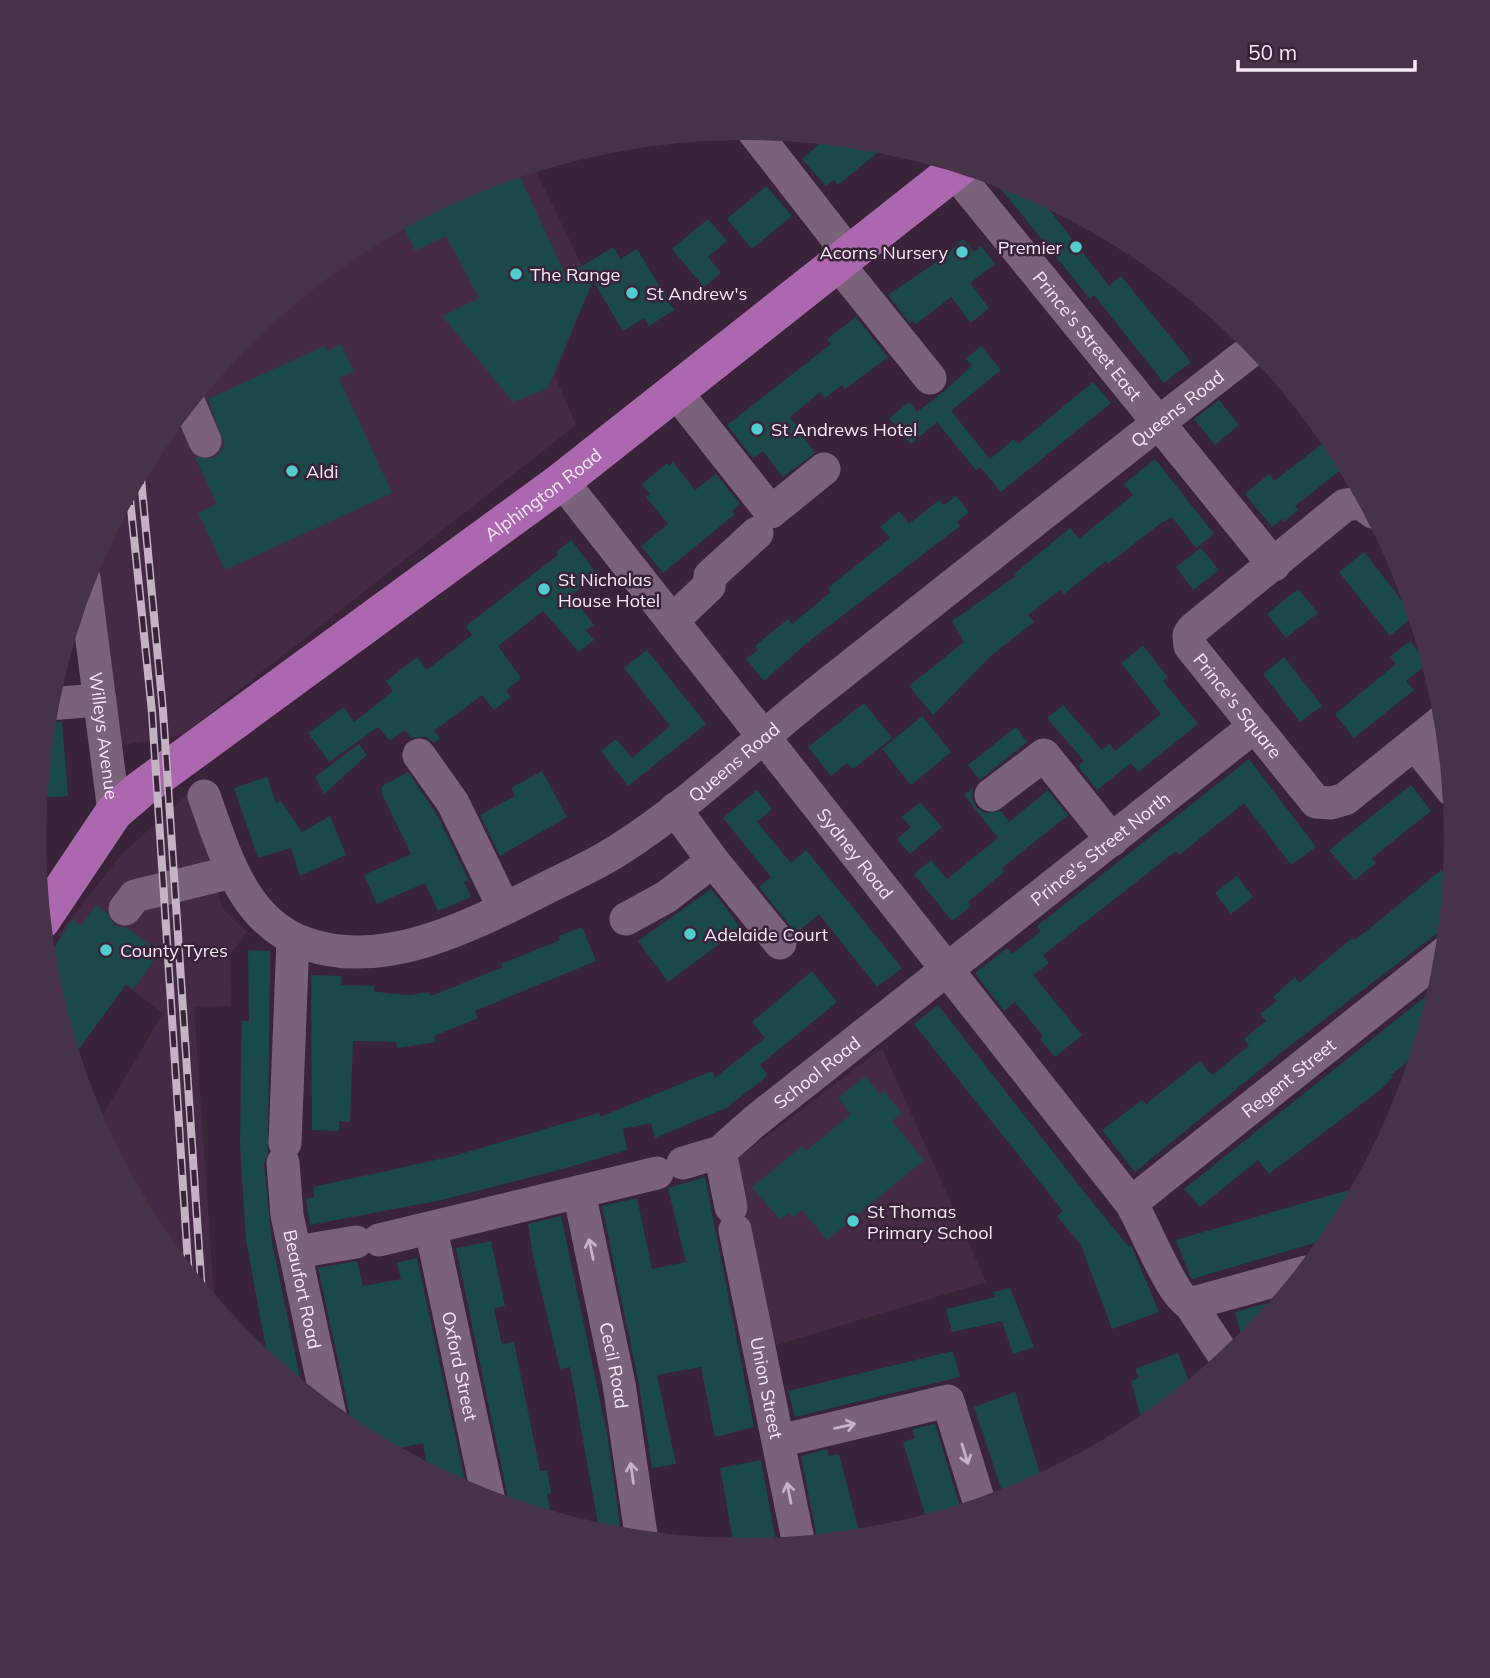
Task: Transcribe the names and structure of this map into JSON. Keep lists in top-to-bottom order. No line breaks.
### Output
{"streets":{"highway":["Alphington Road"],"street":["Prince's Street East","Queens Road","Prince's Square","Willeys Avenue","Prince's Street North","Sydney Road","School Road","Regent Street","Beaufort Road","Oxford Street","Cecil Road","Union Street"]},"crossings":[["Prince's Street East","Queens Road"],["Prince's Street East","Prince's Square"],["Queens Road","Sydney Road"],["Queens Road","Beaufort Road"],["Alphington Road","Willeys Avenue"],["Alphington Road","Sydney Road"],["Prince's Square","Prince's Street North"],["Prince's Street North","Sydney Road"],["Prince's Street North","School Road"],["Sydney Road","School Road"],["Sydney Road","Regent Street"],["School Road","Beaufort Road"],["School Road","Oxford Street"],["School Road","Cecil Road"],["School Road","Union Street"]],"one_way":["Cecil Road"],"places":["Premier","Acorns Nursery","The Range","St Andrew's","St Andrews Hotel","Aldi","St Nicholas House Hotel","Adelaide Court","County Tyres","St Thomas Primary School"],"scale_bar":"50 m"}
